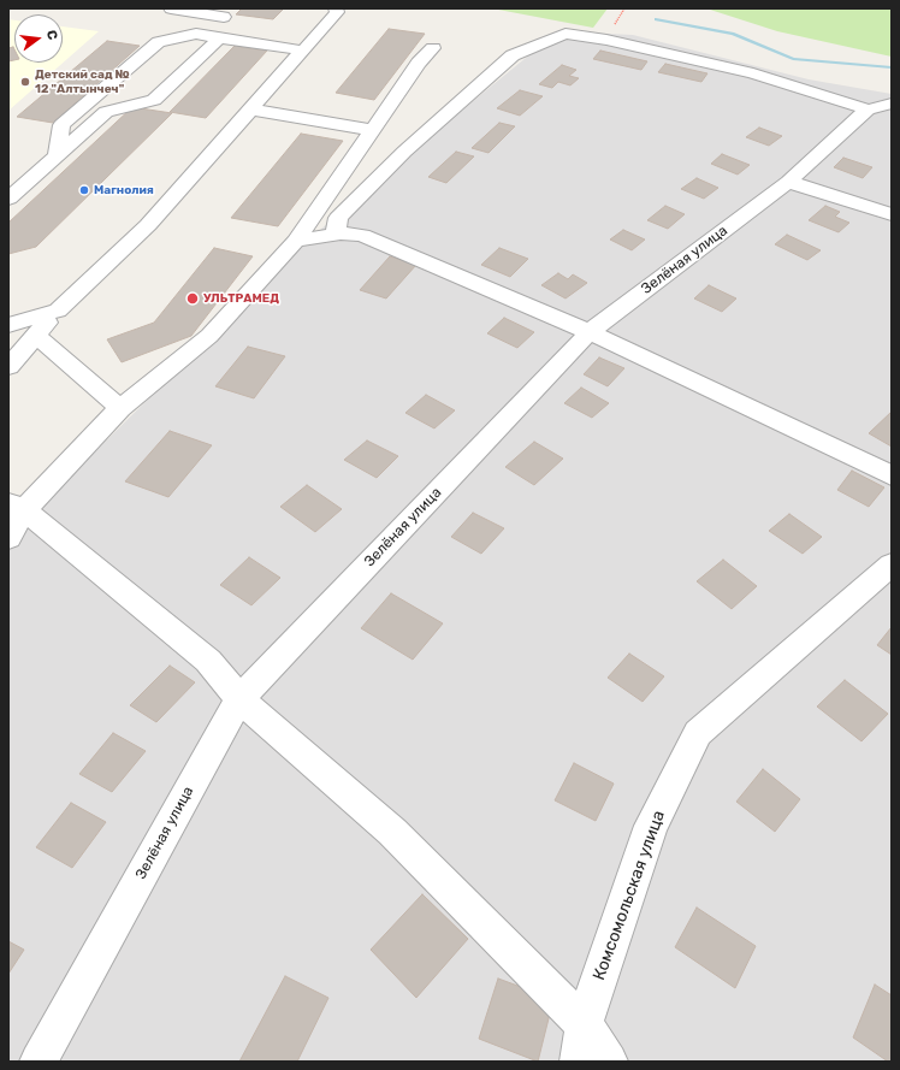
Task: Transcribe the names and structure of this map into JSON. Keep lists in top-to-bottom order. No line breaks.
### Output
{"streets":{"street":["Зелёная улица","Комсомольская улица"]},"places":["Детский сад № 12 \"Алтынчеч\"","Магнолия","УЛЬТРАМЕД"],"north":"right"}
